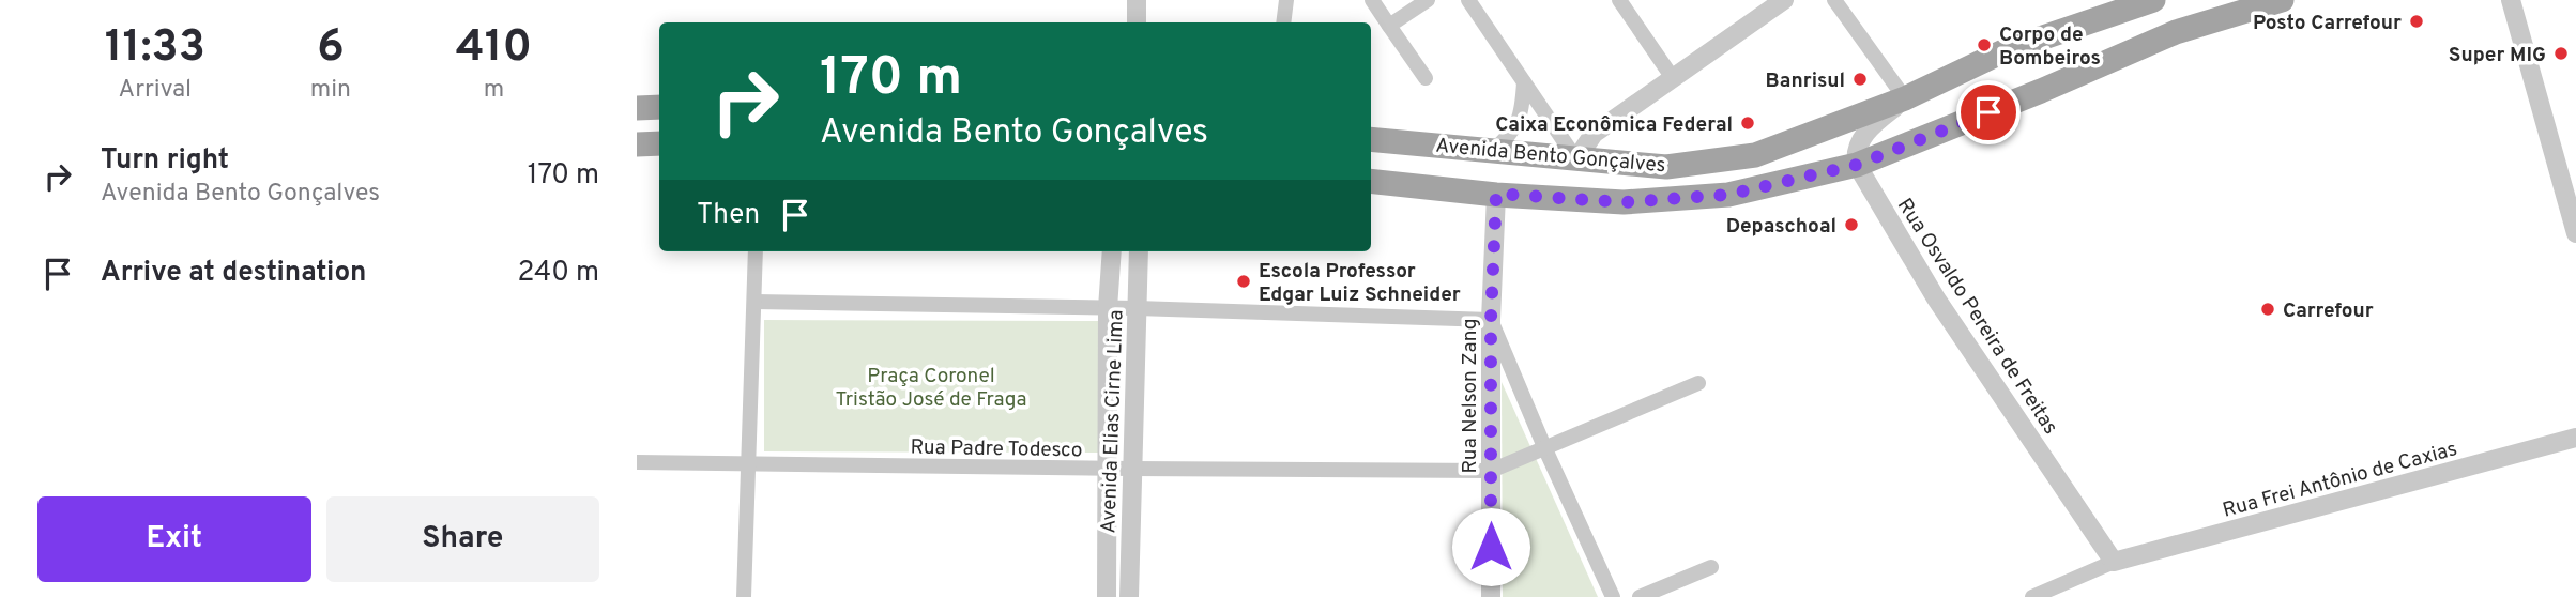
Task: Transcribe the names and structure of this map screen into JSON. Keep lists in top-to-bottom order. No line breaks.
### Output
{"streets":{"main road":["Avenida Bento Gonçalves"],"street":["Rua Osvaldo Pereira de Freitas","Rua Nelson Zang","Avenida Elias Cirne Lima","Rua Padre Todesco","Rua Frei Antônio de Caxias"]},"crossings":[["Avenida Bento Gonçalves","Rua Osvaldo Pereira de Freitas"],["Avenida Bento Gonçalves","Rua Nelson Zang"],["Rua Osvaldo Pereira de Freitas","Rua Frei Antônio de Caxias"],["Rua Nelson Zang","Rua Padre Todesco"],["Avenida Elias Cirne Lima","Rua Padre Todesco"]],"parks":["Praça Coronel Tristão José de Fraga"],"places":["Posto Carrefour","Corpo de Bombeiros","Super MIG","Banrisul","Caixa Econômica Federal","Depaschoal","Escola Professor Edgar Luiz Schneider","Carrefour"],"page":{"eta":["11:33","Arrival","6","min","410","m"],"turn":["170 m","Avenida Bento Gonçalves"],"list":[{"name":"Turn right","note":"Avenida Bento Gonçalves","value":"170 m"},{"name":"Arrive at destination","value":"240 m"}],"then":"Then","buttons":["Exit","Share"]}}
